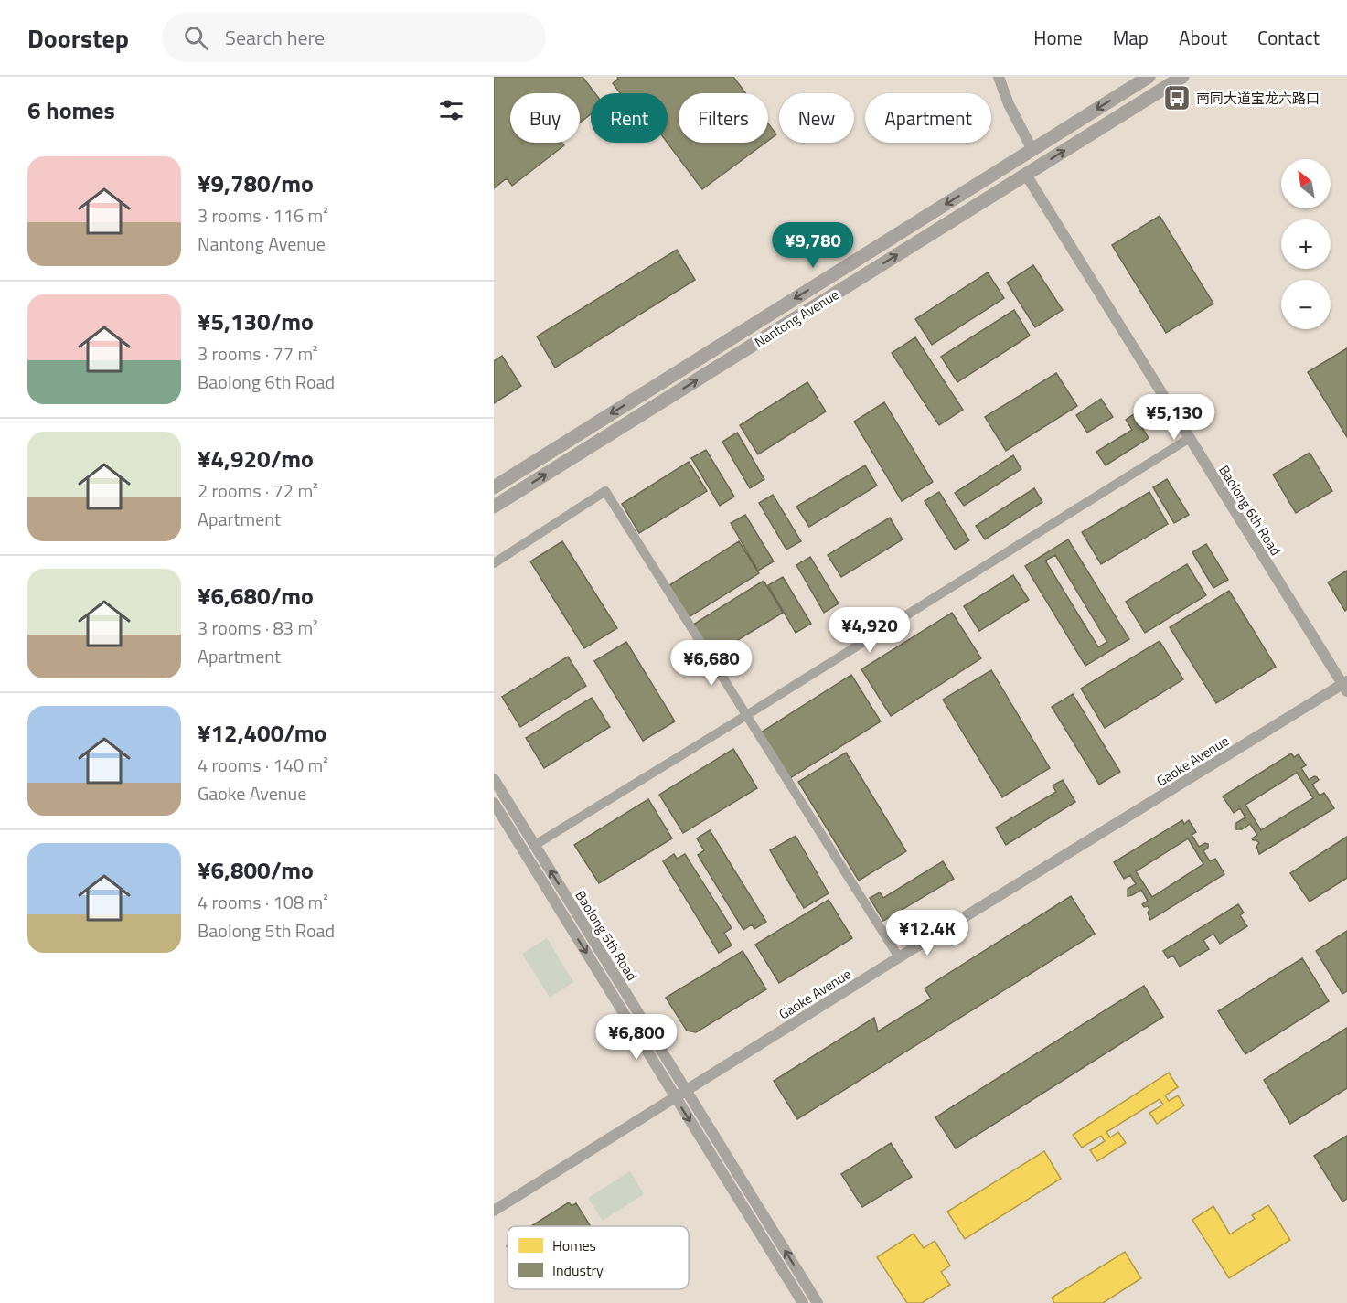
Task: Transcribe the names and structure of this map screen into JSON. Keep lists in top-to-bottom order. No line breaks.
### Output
{"streets":{"main road":["Nantong Avenue"],"street":["Baolong 6th Road","Gaoke Avenue","Baolong 5th Road"]},"crossings":[["Nantong Avenue","Baolong 6th Road"],["Baolong 6th Road","Gaoke Avenue"],["Gaoke Avenue","Baolong 5th Road"]],"places":{"bus stop":["南同大道宝龙六路口"]},"legend":["Homes","Industry"],"north":"top left","page":{"header":"Doorstep","search":"Search here","nav":["Home","Map","About","Contact"],"heading":"6 homes","chip":["Buy","Rent","Filters","New","Apartment"],"list":[{"name":"¥9,780/mo","note":"3 rooms · 116 m² · Nantong Avenue"},{"name":"¥5,130/mo","note":"3 rooms · 77 m² · Baolong 6th Road"},{"name":"¥4,920/mo","note":"2 rooms · 72 m² · Apartment"},{"name":"¥6,680/mo","note":"3 rooms · 83 m² · Apartment"},{"name":"¥12,400/mo","note":"4 rooms · 140 m² · Gaoke Avenue"},{"name":"¥6,800/mo","note":"4 rooms · 108 m² · Baolong 5th Road"}],"map_buttons":["+","−"],"price":["¥9,780","¥5,130","¥4,920","¥6,680","¥12.4K","¥6,800"]}}
